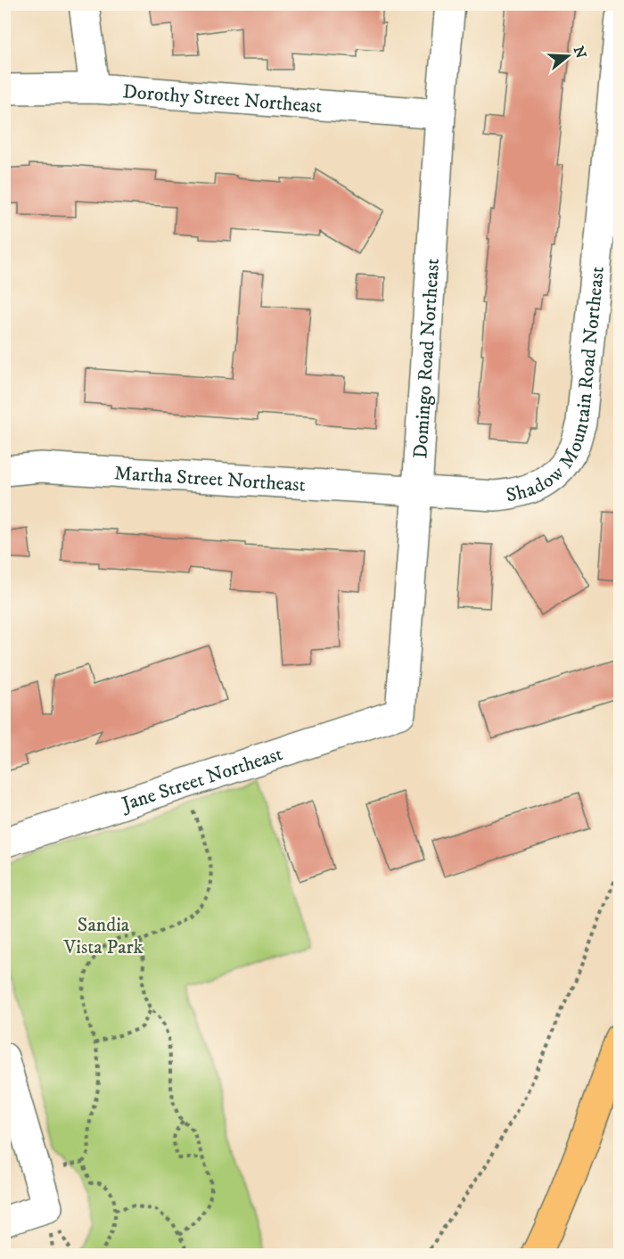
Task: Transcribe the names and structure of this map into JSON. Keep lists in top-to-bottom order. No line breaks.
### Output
{"streets":{"street":["Dorothy Street Northeast","Domingo Road Northeast","Shadow Mountain Road Northeast","Martha Street Northeast","Jane Street Northeast"]},"crossings":[["Dorothy Street Northeast","Domingo Road Northeast"],["Domingo Road Northeast","Shadow Mountain Road Northeast"],["Domingo Road Northeast","Martha Street Northeast"],["Domingo Road Northeast","Jane Street Northeast"],["Shadow Mountain Road Northeast","Martha Street Northeast"]],"parks":["Sandia Vista Park"],"north":"right"}
